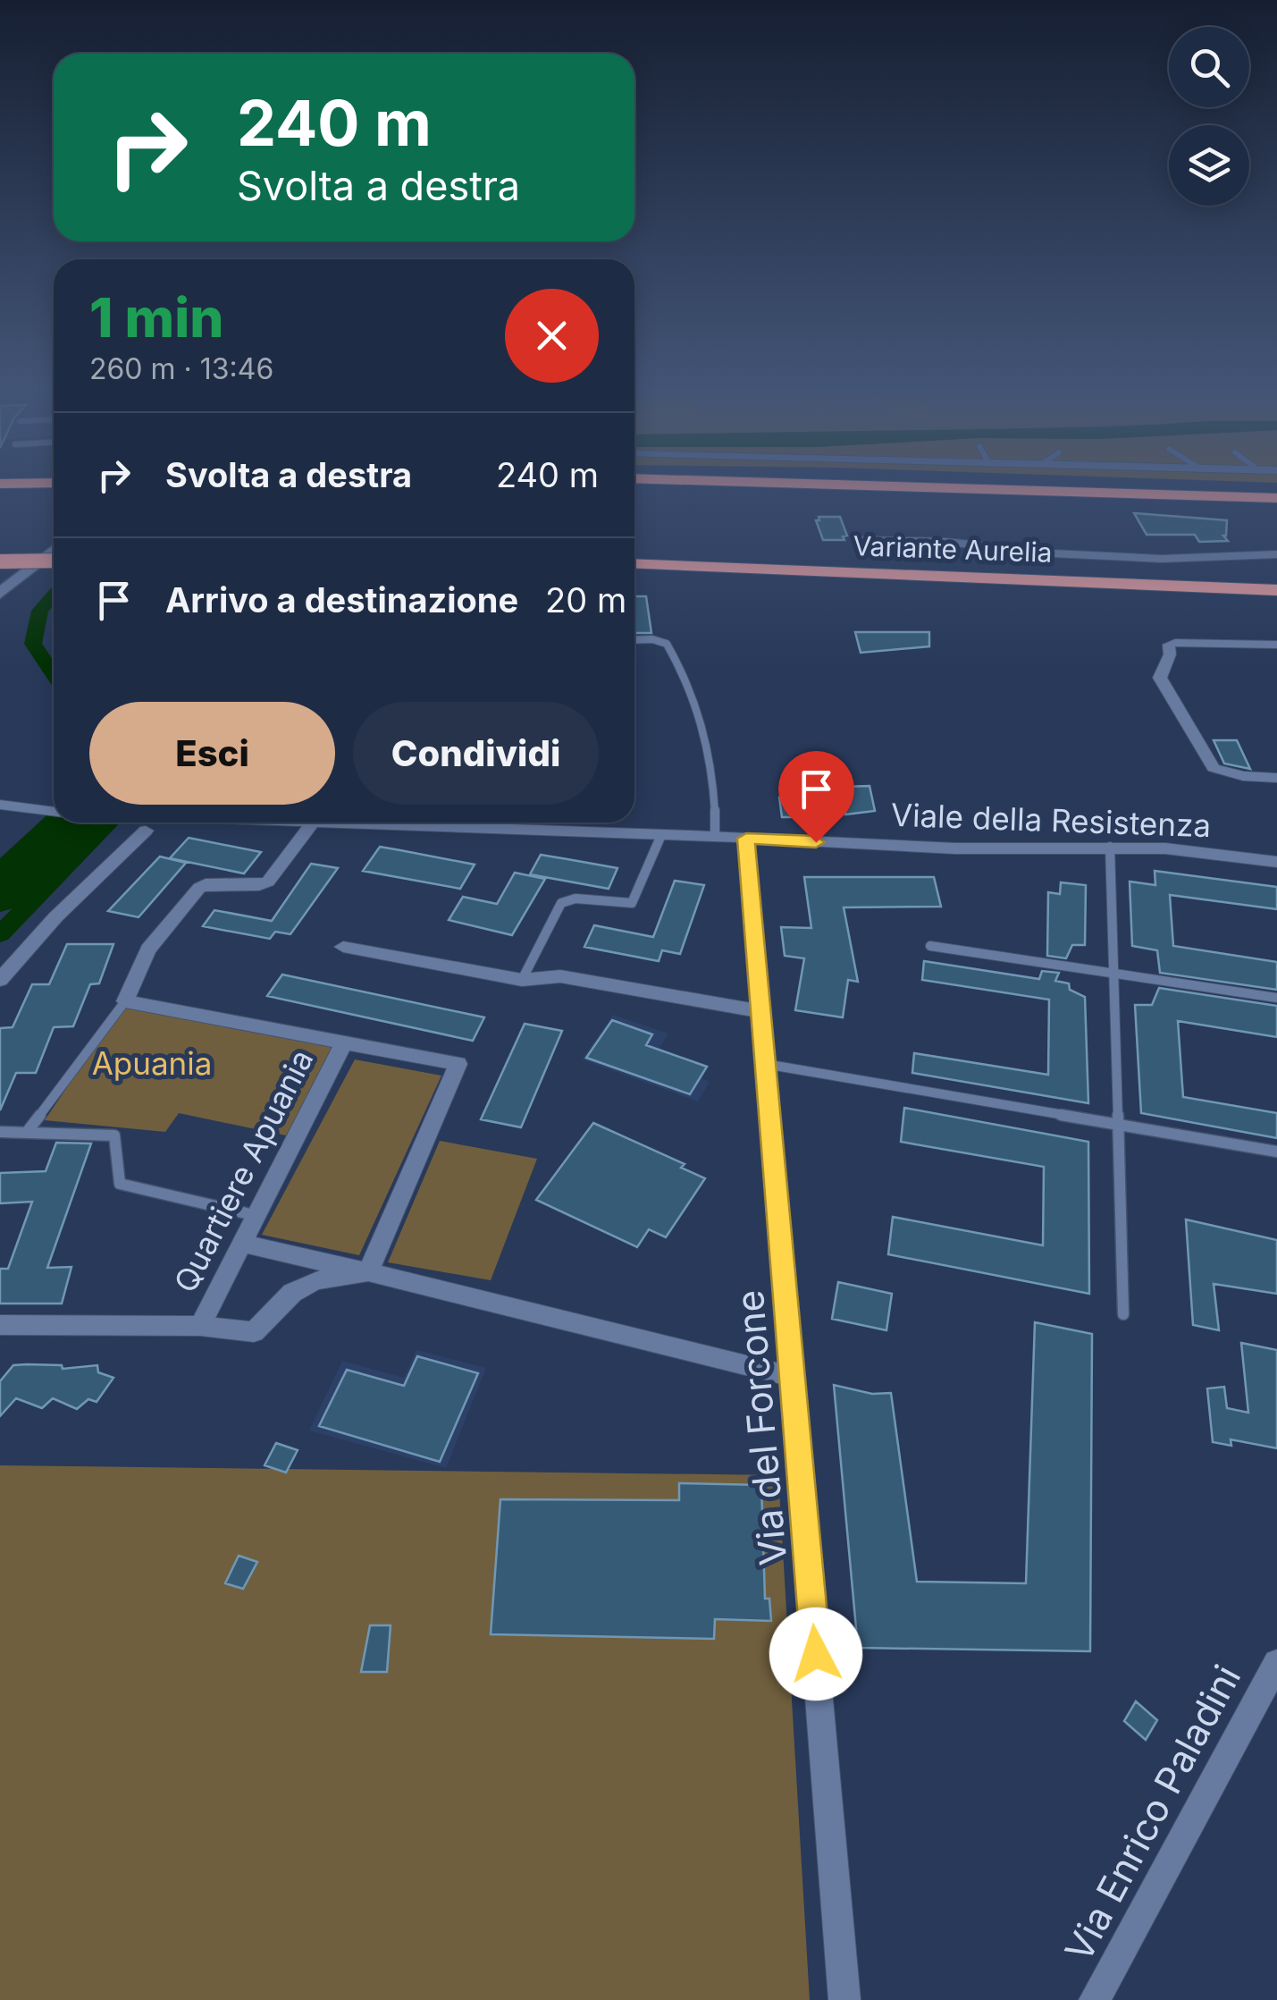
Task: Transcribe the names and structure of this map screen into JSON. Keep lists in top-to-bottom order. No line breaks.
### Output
{"streets":{"highway":["Variante Aurelia"],"street":["Viale della Resistenza","Quartiere Apuania","Via del Forcone","Via Enrico Paladini"]},"crossings":[["Viale della Resistenza","Via del Forcone"],["Quartiere Apuania","Via del Forcone"]],"parks":["Apuania"],"page":{"turn":["240 m","Svolta a destra"],"heading":["1 min","260 m · 13:46"],"list":[{"name":"Svolta a destra","value":"240 m"},{"name":"Arrivo a destinazione","value":"20 m"}],"buttons":["Esci","Condividi"]}}
